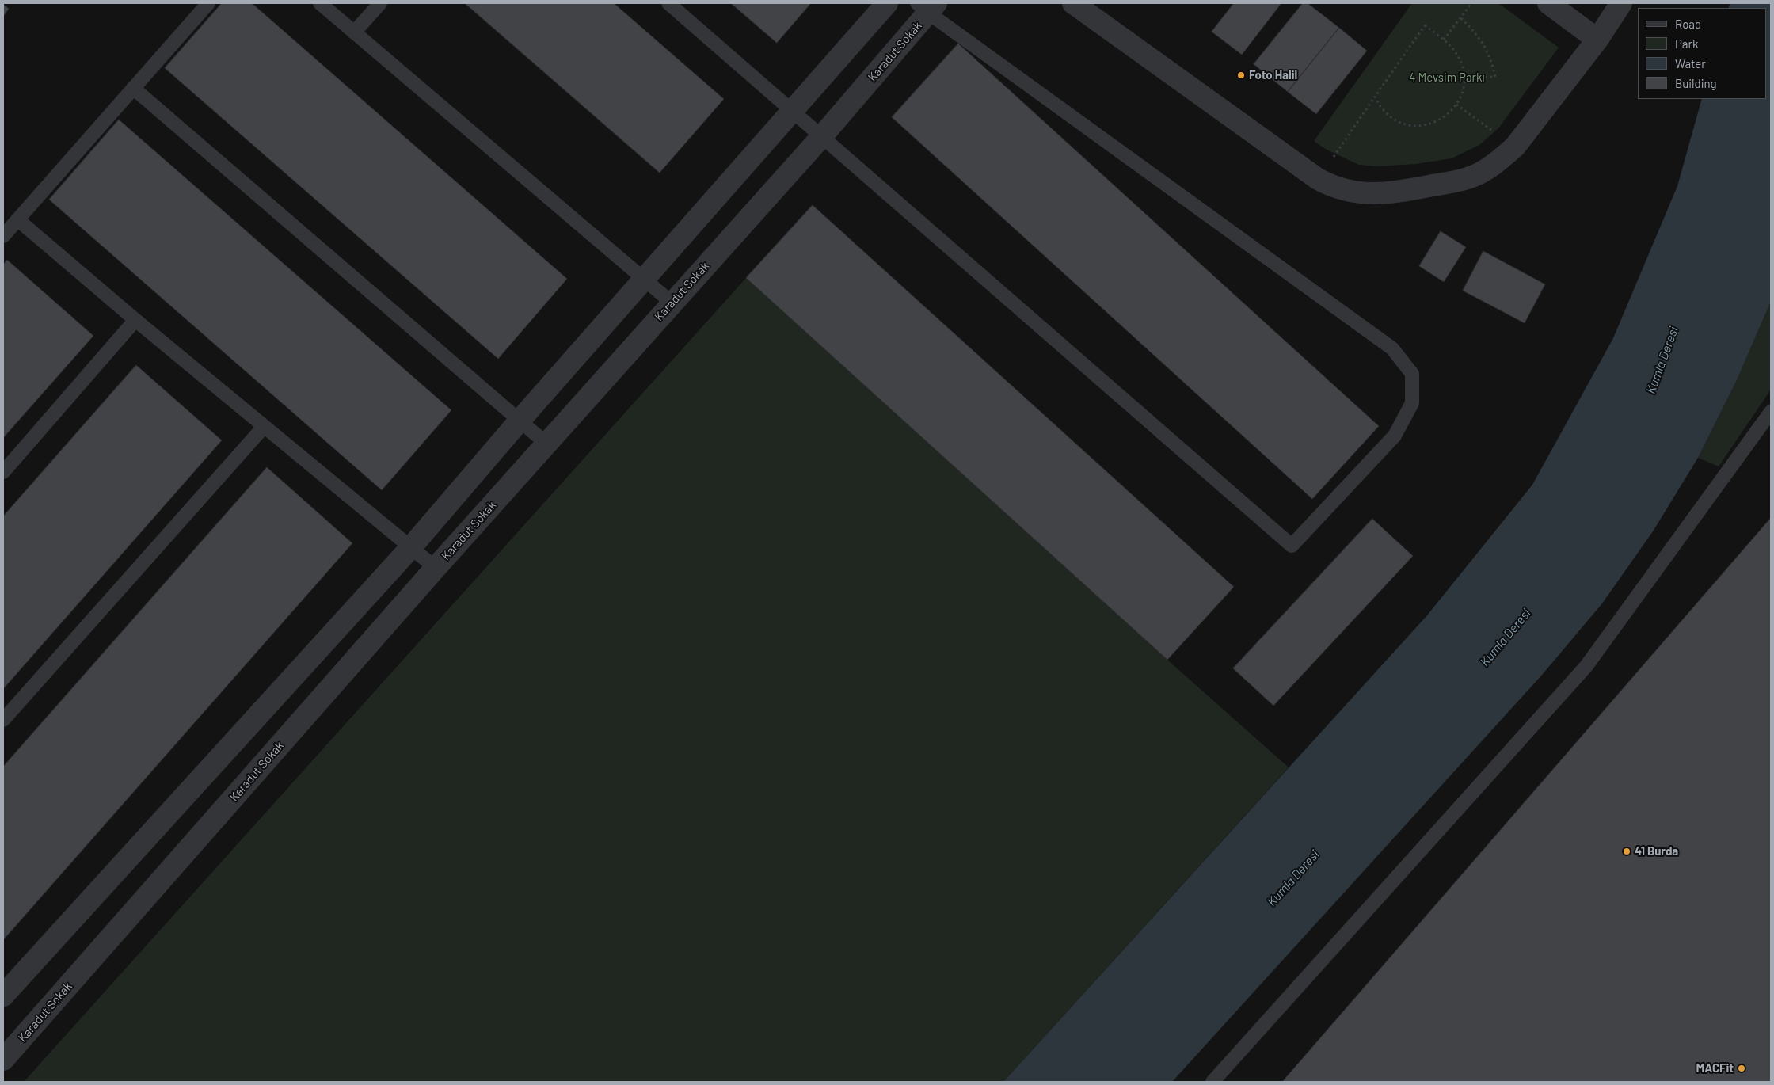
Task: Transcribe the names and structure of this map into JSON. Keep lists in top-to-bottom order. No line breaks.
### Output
{"streets":{"street":["Karadut Sokak"]},"water":["Kumla Deresi"],"parks":["4 Mevsim Parkı"],"places":["Foto Halil","41 Burda","MACFit"],"legend":["Road","Park","Water","Building"]}
